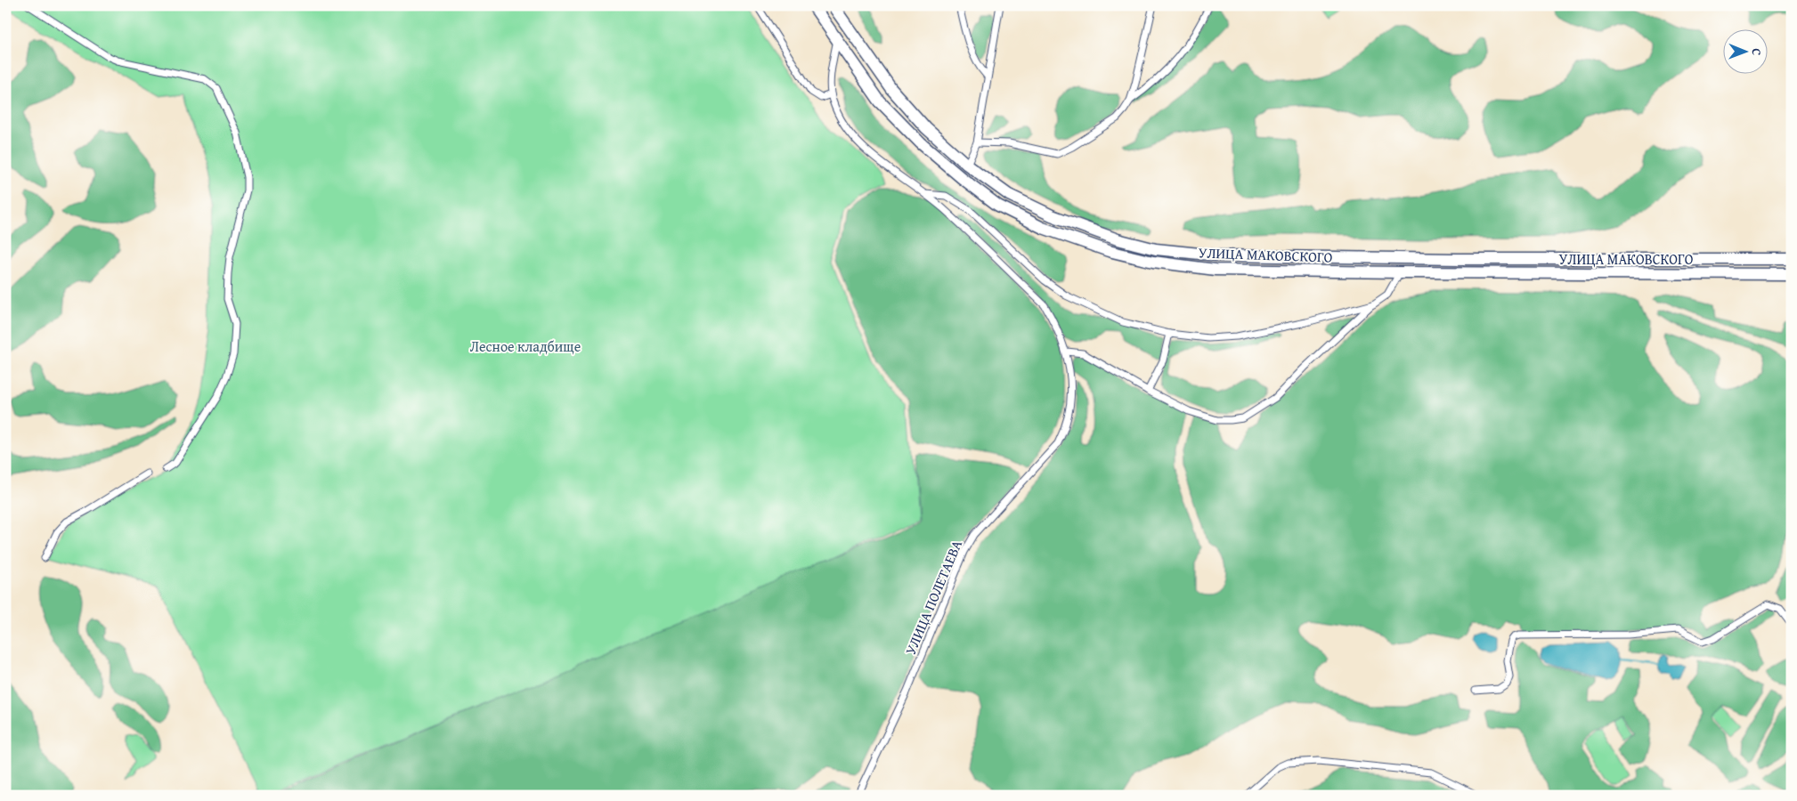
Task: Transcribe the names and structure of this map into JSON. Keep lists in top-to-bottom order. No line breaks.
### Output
{"streets":{"highway":["УЛИЦА МАКОВСКОГО"],"street":["УЛИЦА ПОЛЕТАЕВА"]},"parks":["Лесное кладбище"],"north":"right"}
